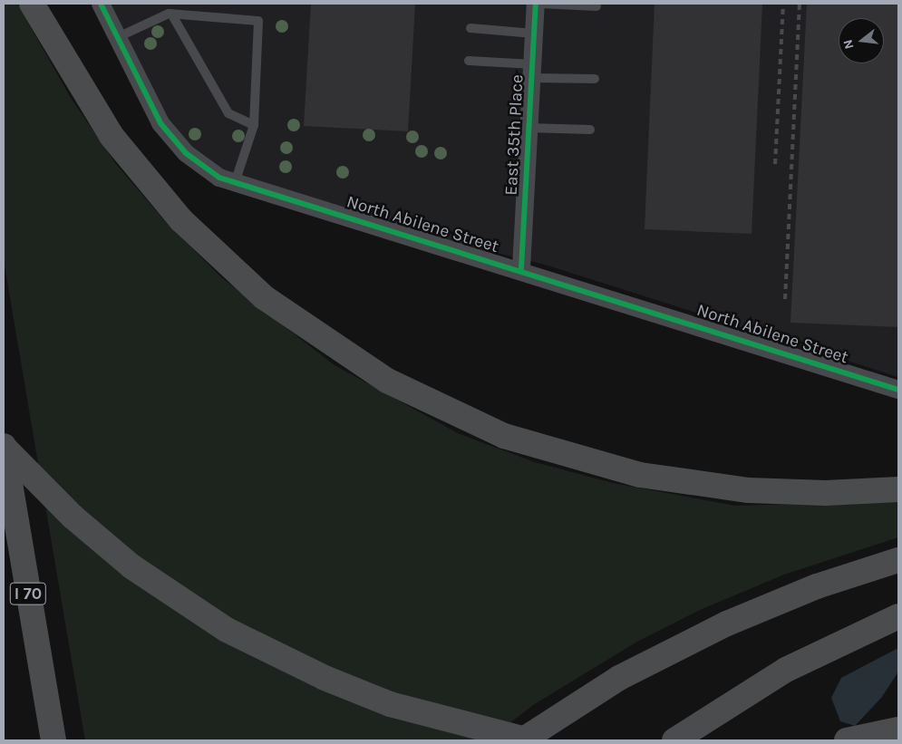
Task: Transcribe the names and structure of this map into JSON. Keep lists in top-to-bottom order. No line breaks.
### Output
{"streets":{"highway":["I 70"],"street":["East 35th Place","North Abilene Street"]},"crossings":[["East 35th Place","North Abilene Street"]],"north":"left"}
